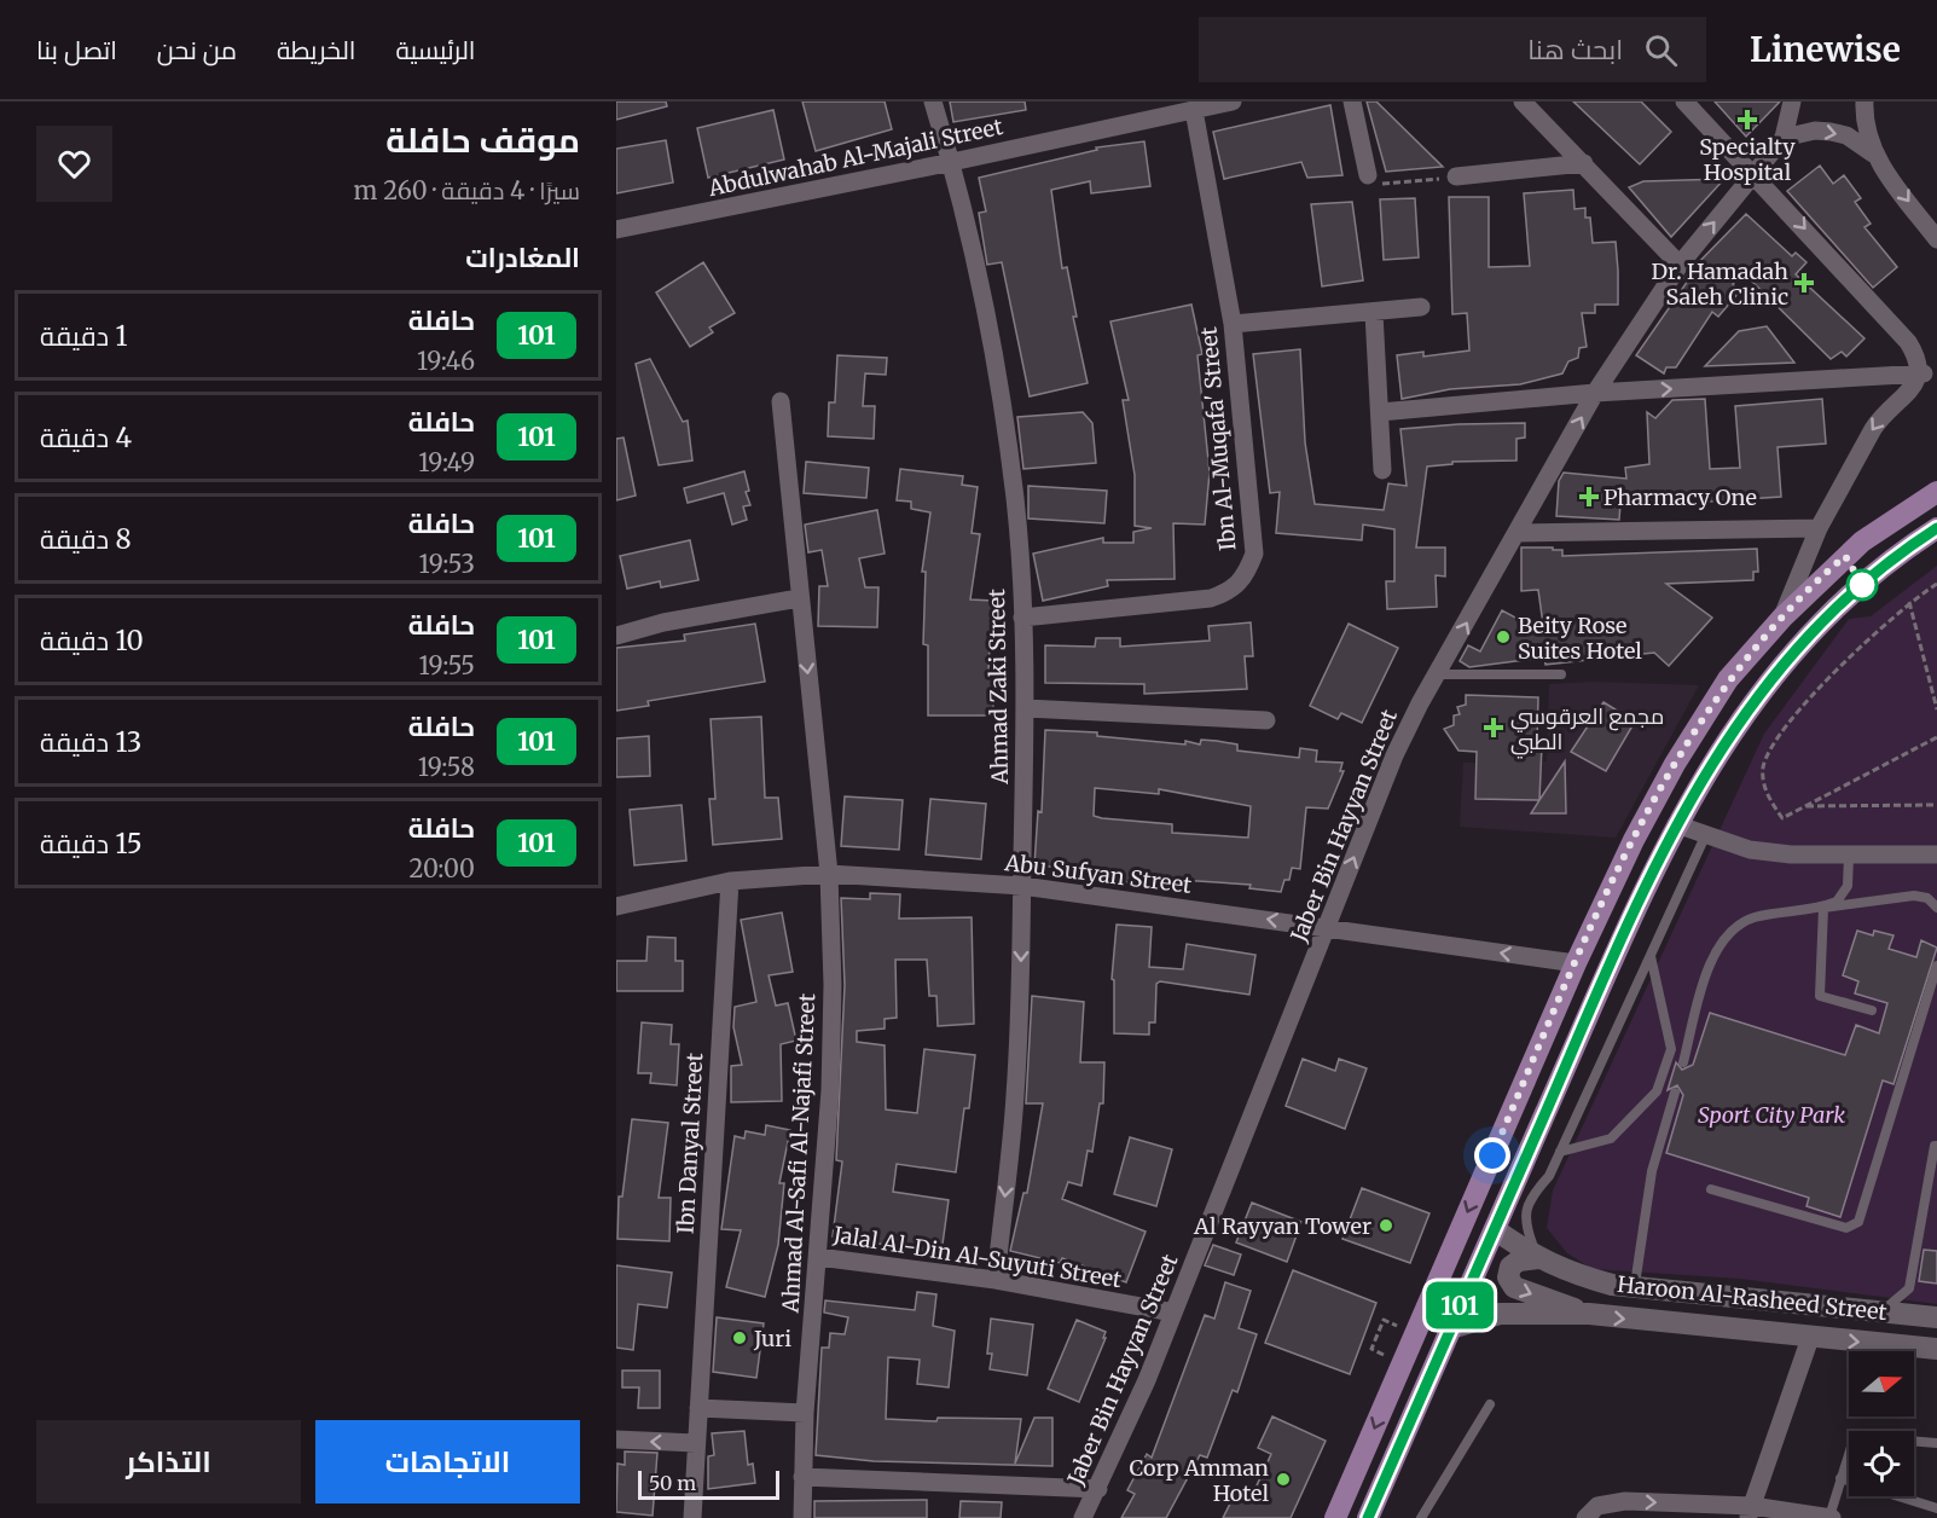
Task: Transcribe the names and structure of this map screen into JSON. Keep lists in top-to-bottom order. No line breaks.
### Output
{"streets":{"main road":["Haroon Al-Rasheed Street"],"street":["Abdulwahab Al-Majali Street","Ibn Al-Muqafa' Street","Ahmad Zaki Street","Jaber Bin Hayyan Street","Abu Sufyan Street","Ibn Danyal Street","Ahmad Al-Safi Al-Najafi Street","Jalal Al-Din Al-Suyuti Street"]},"crossings":[["Abdulwahab Al-Majali Street","Ibn Al-Muqafa' Street"],["Abdulwahab Al-Majali Street","Ahmad Zaki Street"],["Ibn Al-Muqafa' Street","Ahmad Zaki Street"],["Ahmad Zaki Street","Abu Sufyan Street"],["Ahmad Zaki Street","Jalal Al-Din Al-Suyuti Street"],["Jaber Bin Hayyan Street","Abu Sufyan Street"],["Jaber Bin Hayyan Street","Jalal Al-Din Al-Suyuti Street"],["Abu Sufyan Street","Ibn Danyal Street"],["Abu Sufyan Street","Ahmad Al-Safi Al-Najafi Street"],["Ahmad Al-Safi Al-Najafi Street","Jalal Al-Din Al-Suyuti Street"]],"one_way":["Jaber Bin Hayyan Street","Abu Sufyan Street"],"parks":["Sport City Park"],"places":{"health":["Specialty Hospital","Dr. Hamadah Saleh Clinic","Pharmacy One","مجمع العرقوسي الطبي"],"other":["Beity Rose Suites Hotel","Al Rayyan Tower","Juri","Corp Amman Hotel"]},"lines":["bus line 101"],"scale_bar":"50 m","north":"right","page":{"header":"Linewise","search":"ابحث هنا","nav":["الرئيسية","الخريطة","من نحن","اتصل بنا"],"on_map":"101","heading":[["موقف حافلة","سيرًا · 4 دقيقة · 260 m"],"المغادرات"],"list":[{"mark":"101","name":"حافلة","note":"19:46","value":"1 دقيقة"},{"mark":"101","name":"حافلة","note":"19:49","value":"4 دقيقة"},{"mark":"101","name":"حافلة","note":"19:53","value":"8 دقيقة"},{"mark":"101","name":"حافلة","note":"19:55","value":"10 دقيقة"},{"mark":"101","name":"حافلة","note":"19:58","value":"13 دقيقة"},{"mark":"101","name":"حافلة","note":"20:00","value":"15 دقيقة"}],"buttons":["الاتجاهات","التذاكر"],"scale":"50 m"}}
